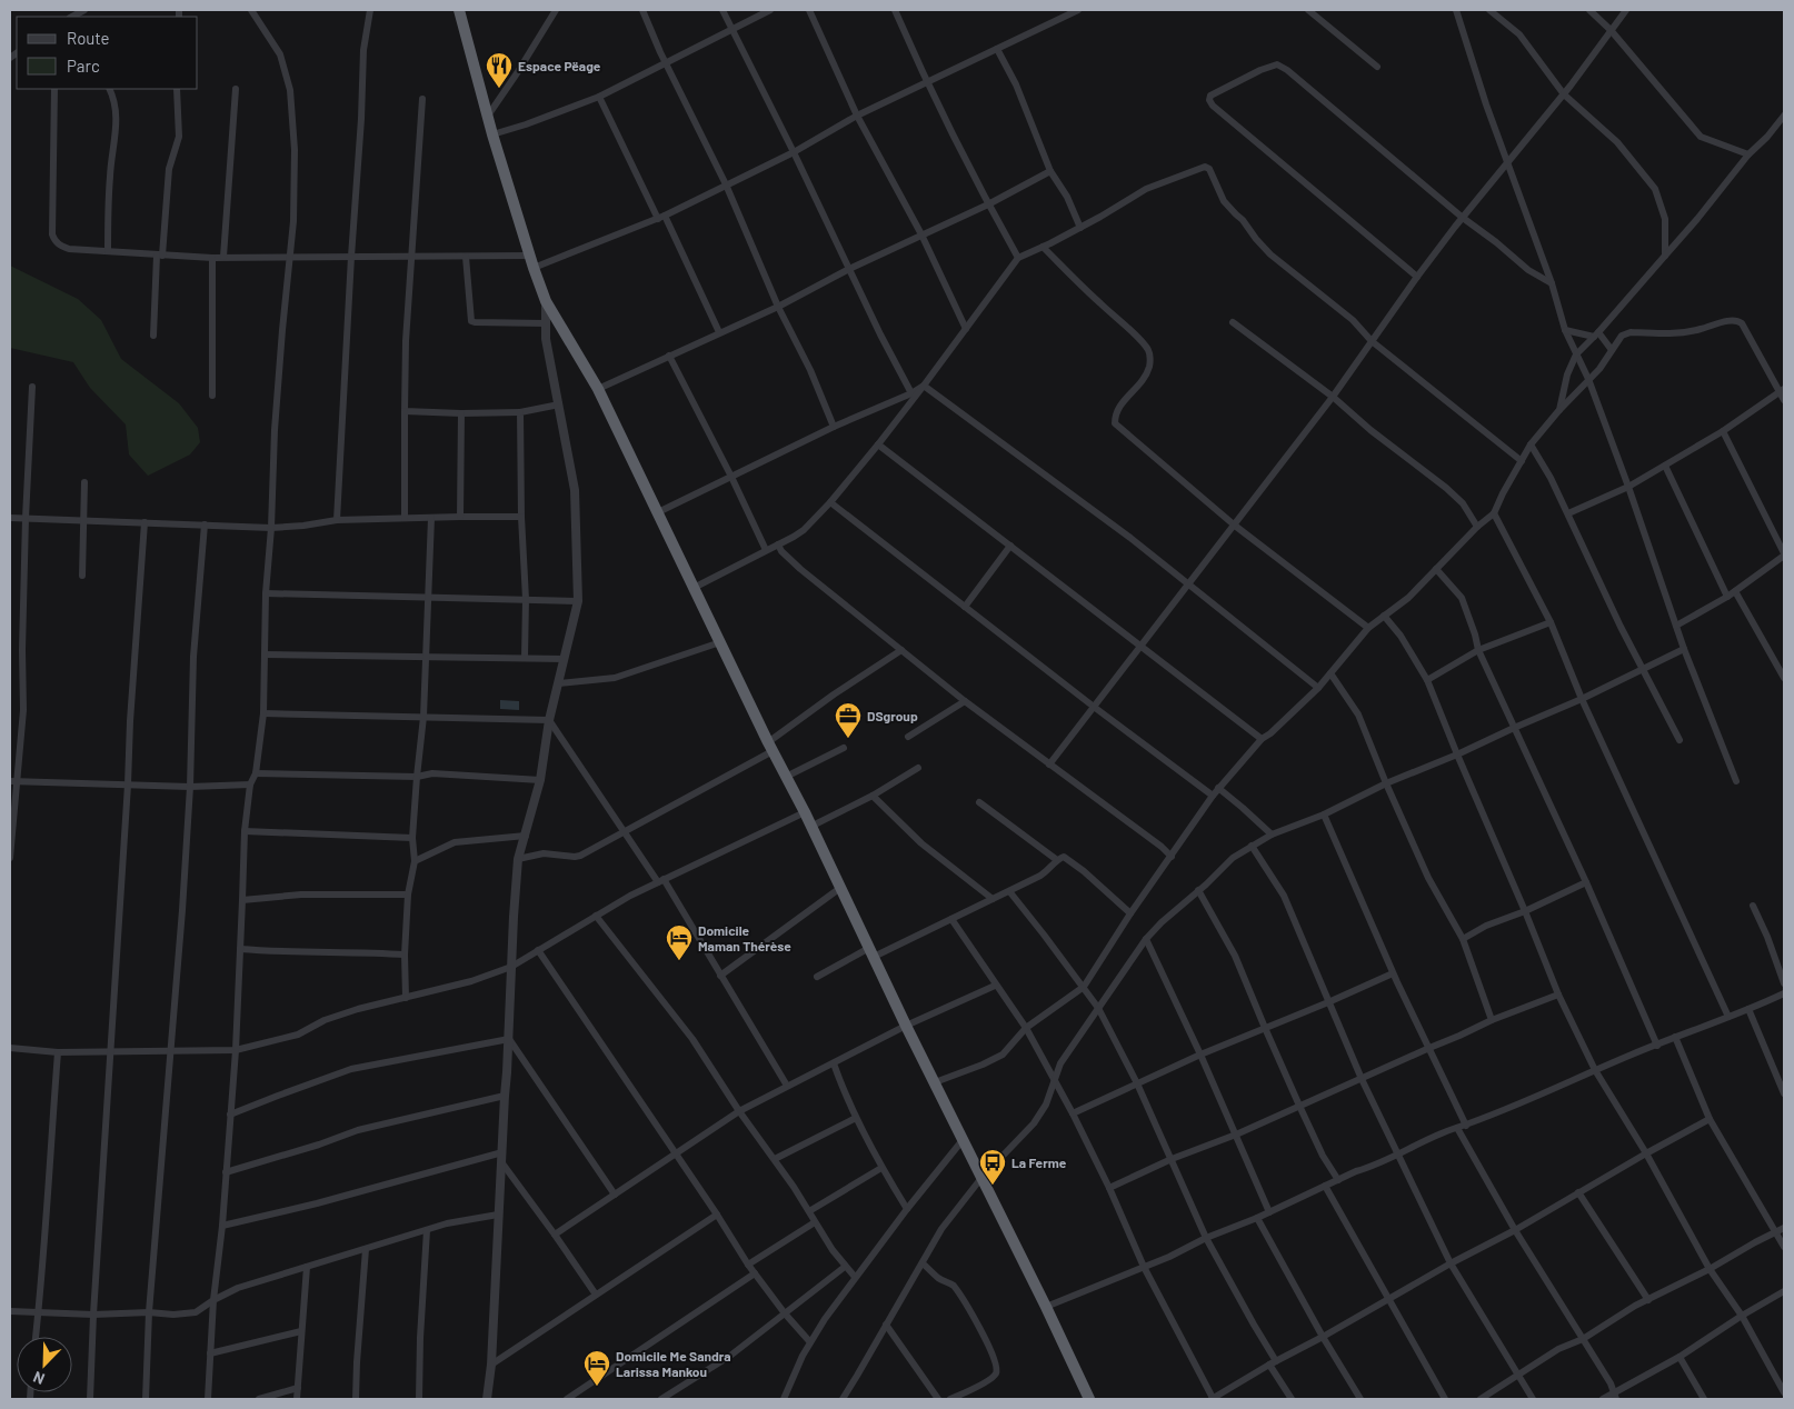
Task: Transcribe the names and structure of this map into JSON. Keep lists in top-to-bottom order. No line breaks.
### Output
{"places":{"restaurant":["Espace Pëage"],"office":["DSgroup"],"hotel":["Domicile Maman Thérèse","Domicile Me Sandra Larissa Mankou"],"bus stop":["La Ferme"]},"legend":["Route","Parc"],"north":"bottom left"}
